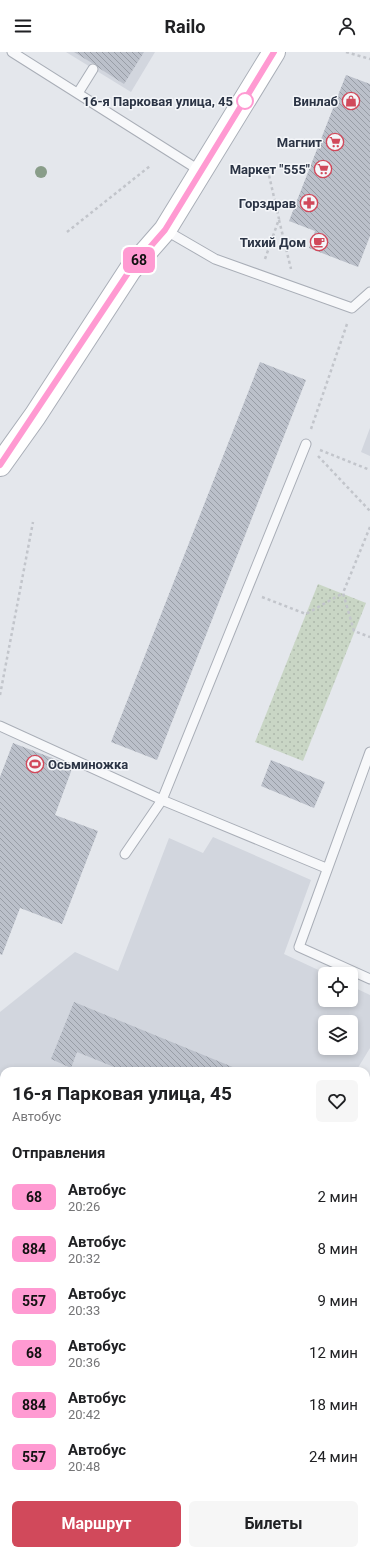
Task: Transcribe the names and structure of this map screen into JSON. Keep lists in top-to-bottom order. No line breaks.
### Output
{"places":{"other":["16-я Парковая улица, 45"],"shop":["Винлаб"],"supermarket":["Магнит","Маркет \"555\""],"pharmacy":["Горздрав"],"cafe":["Тихий Дом"],"sports":["Осьминожка"]},"lines":["bus line 68"],"page":{"header":"Railo","on_map":"68","heading":[["16-я Парковая улица, 45","Автобус"],"Отправления"],"list":[{"mark":"68","name":"Автобус","note":"20:26","value":"2 мин"},{"mark":"884","name":"Автобус","note":"20:32","value":"8 мин"},{"mark":"557","name":"Автобус","note":"20:33","value":"9 мин"},{"mark":"68","name":"Автобус","note":"20:36","value":"12 мин"},{"mark":"884","name":"Автобус","note":"20:42","value":"18 мин"},{"mark":"557","name":"Автобус","note":"20:48","value":"24 мин"}],"buttons":["Маршрут","Билеты"]}}
